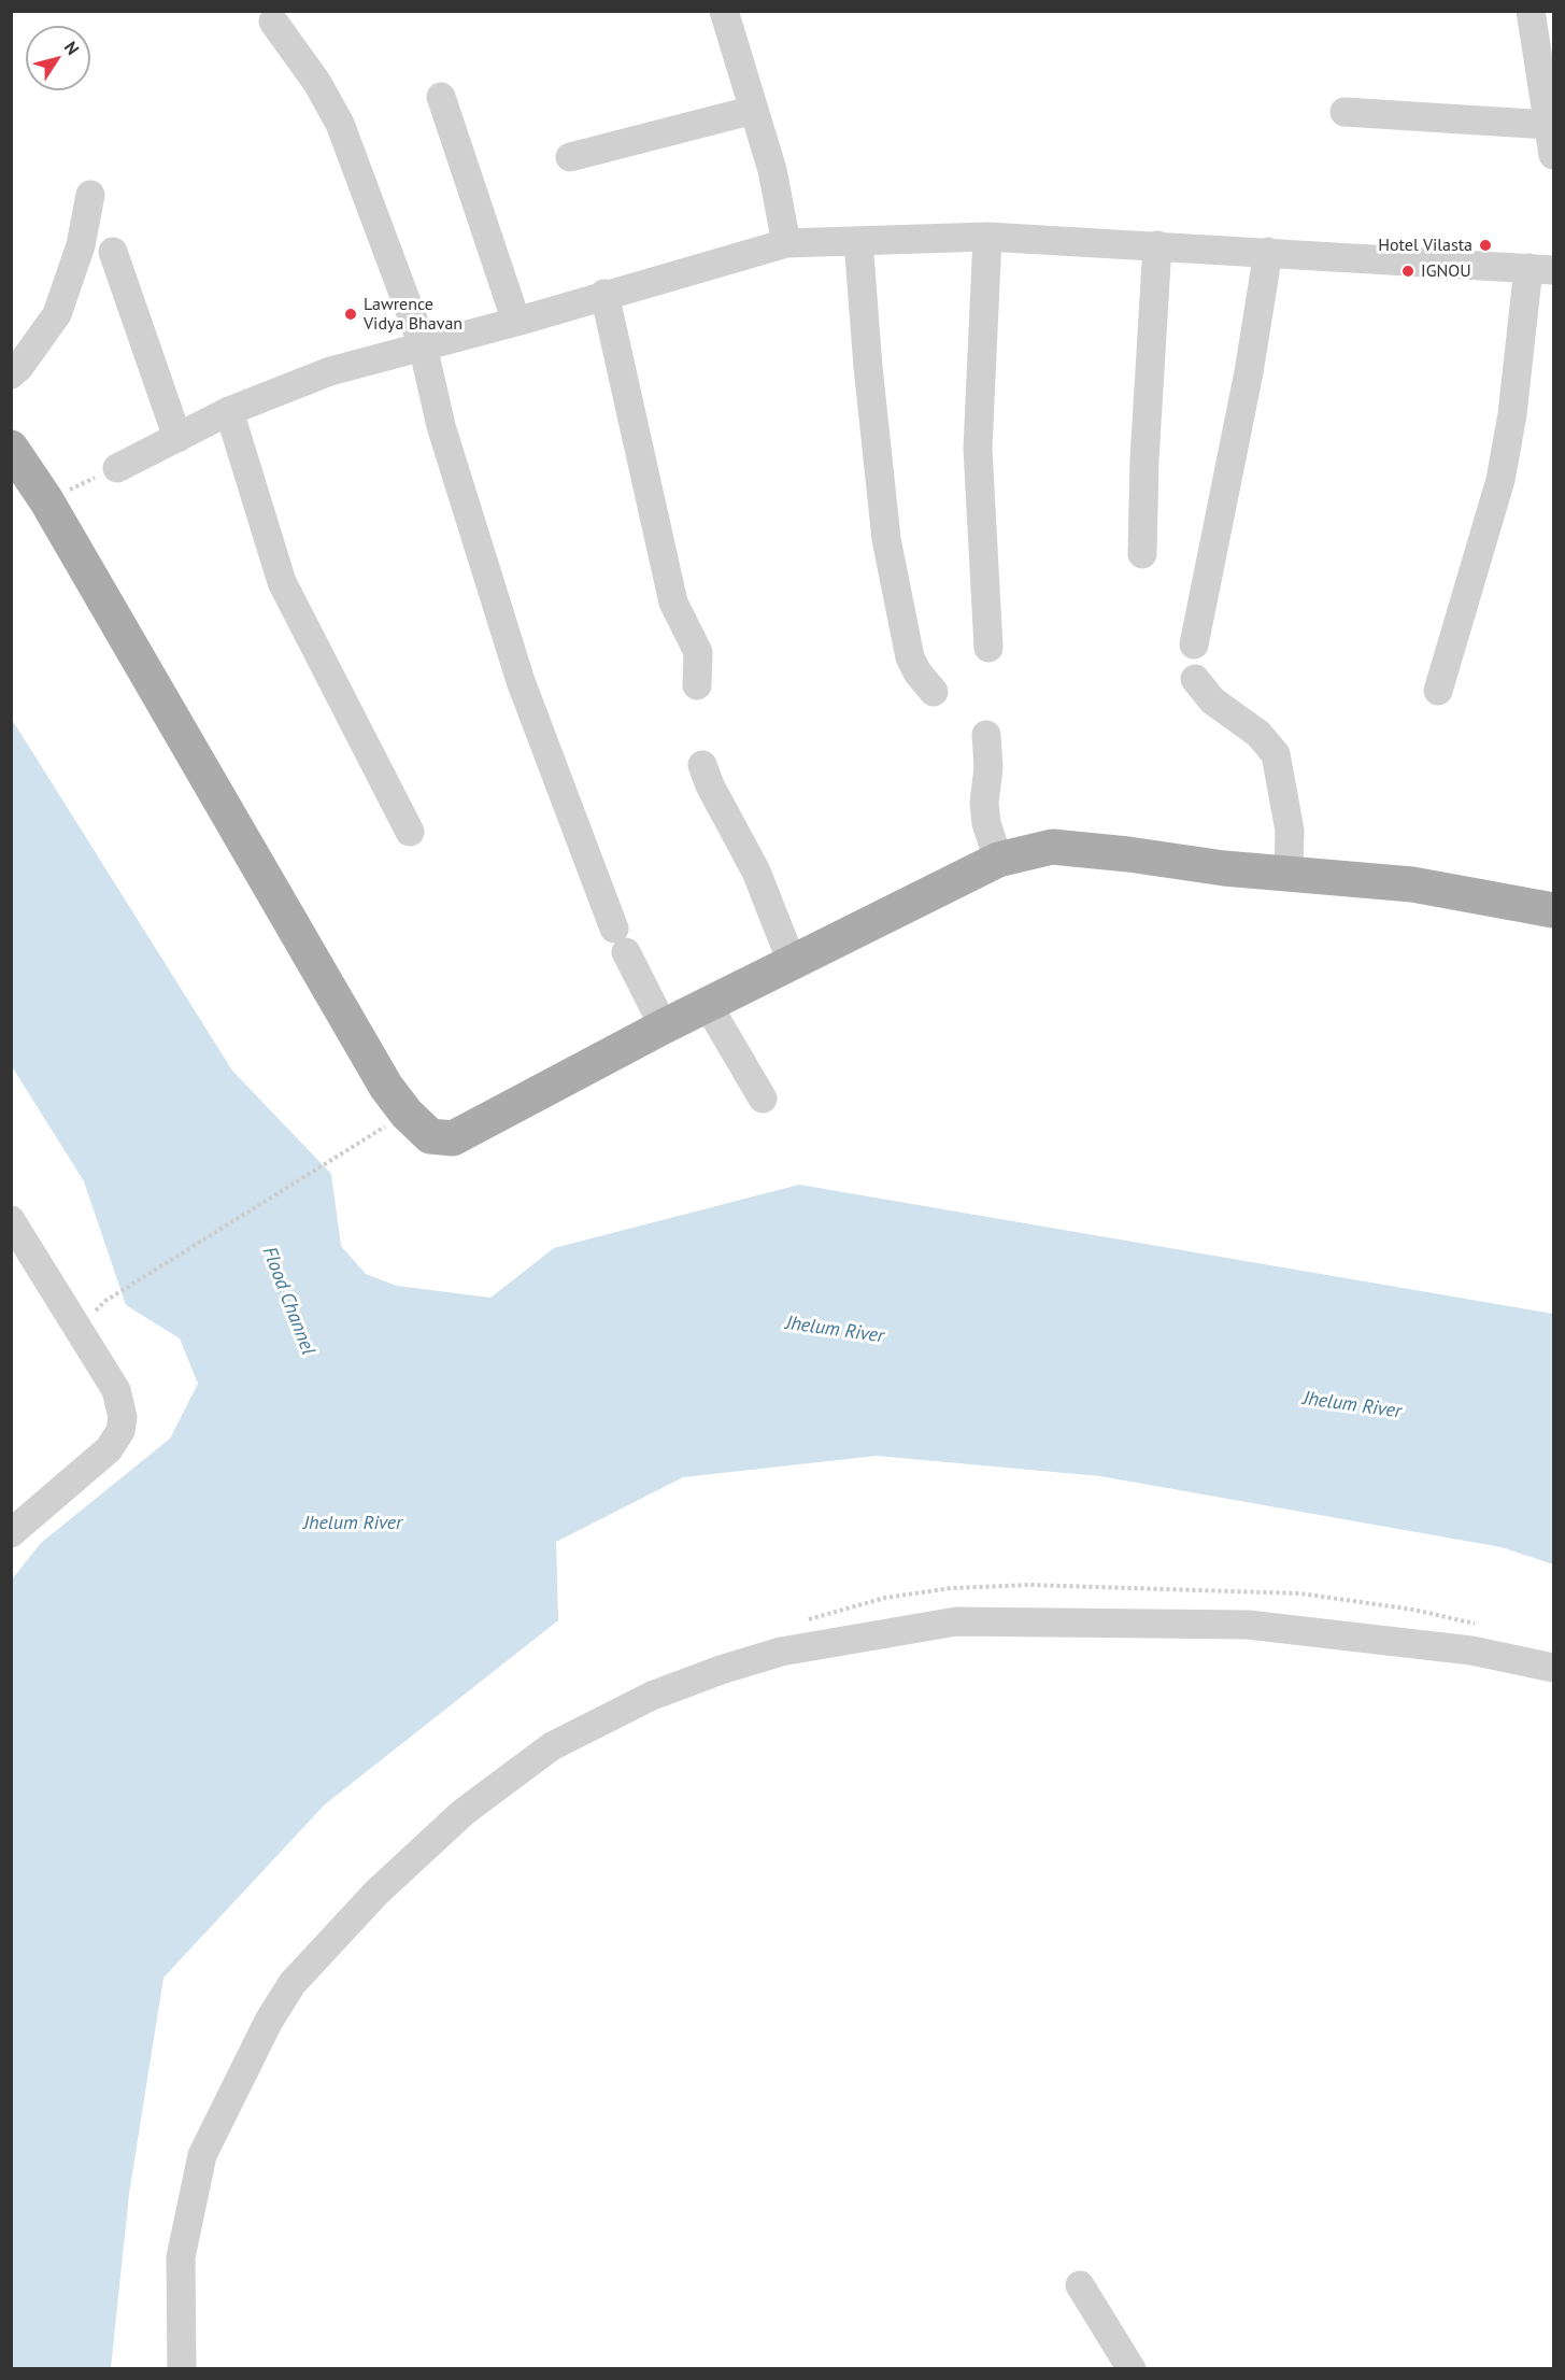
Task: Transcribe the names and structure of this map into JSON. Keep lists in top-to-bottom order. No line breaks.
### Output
{"water":["Flood Channel","Jhelum River"],"places":["Hotel Vilasta","IGNOU","Lawrence Vidya Bhavan"],"north":"top right"}
